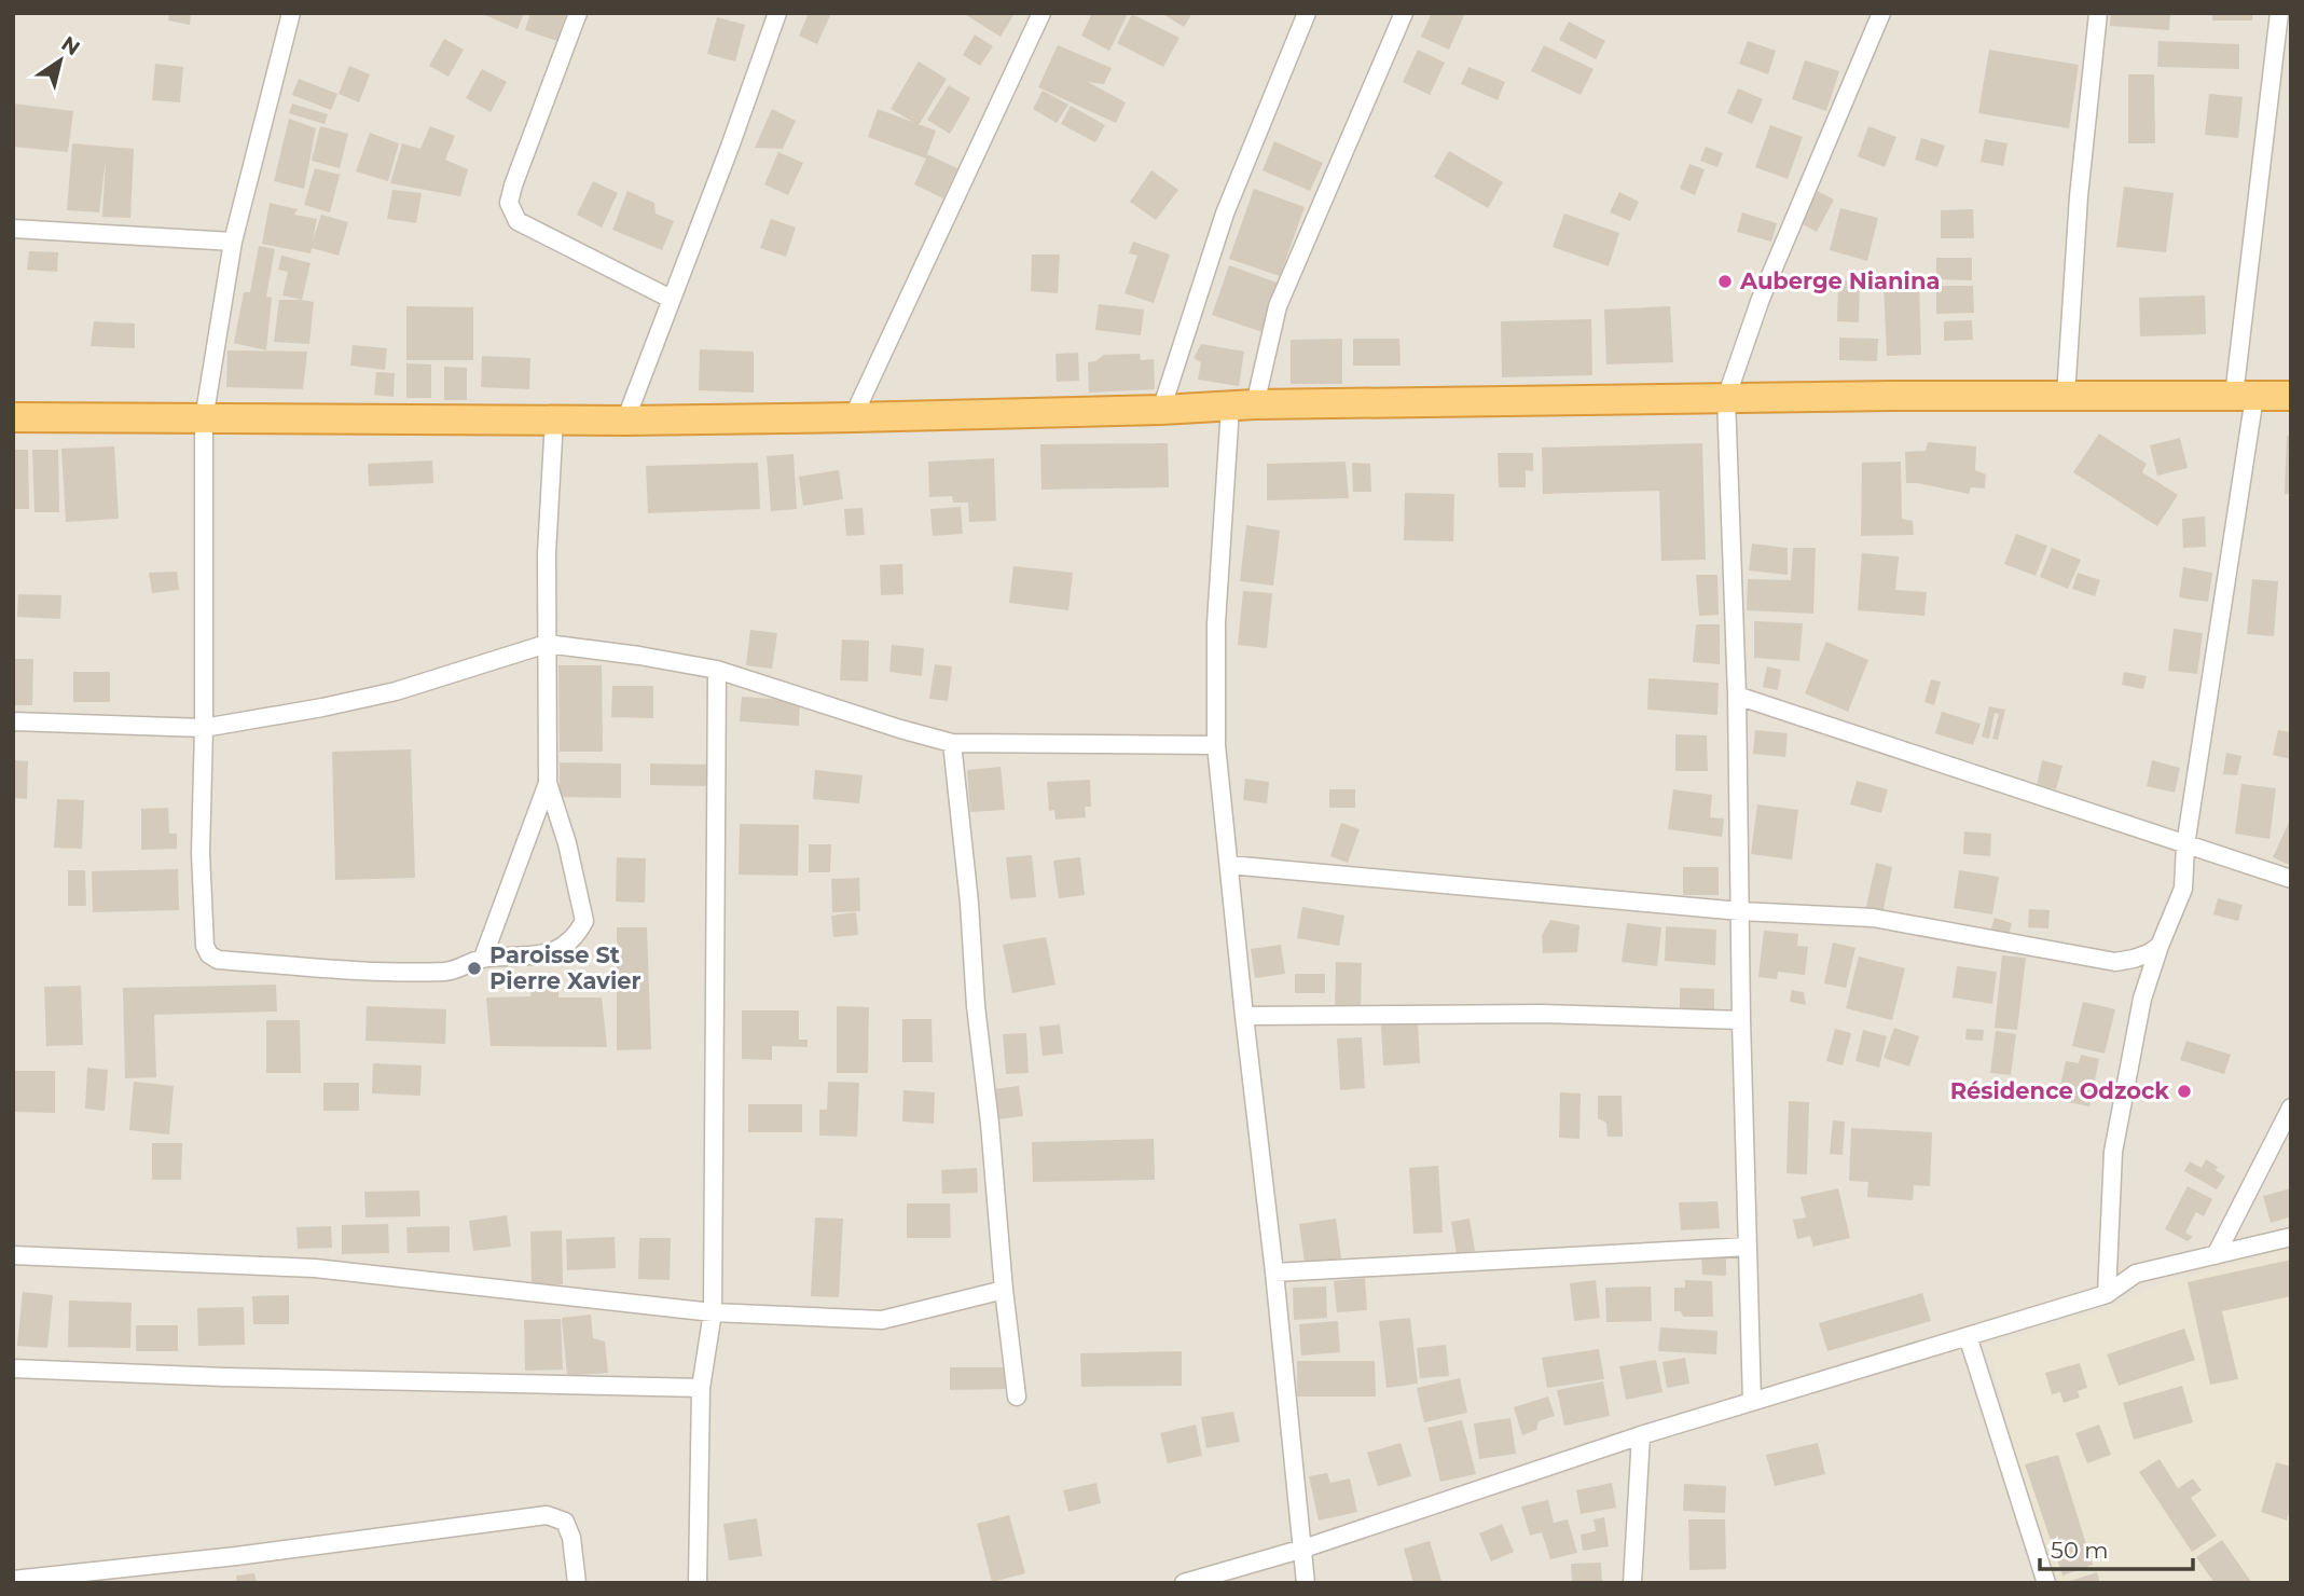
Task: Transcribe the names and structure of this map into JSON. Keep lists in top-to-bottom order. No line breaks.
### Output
{"places":["Auberge Nianina","Paroisse St Pierre Xavier","Résidence Odzock"],"scale_bar":"50 m","north":"top right"}
